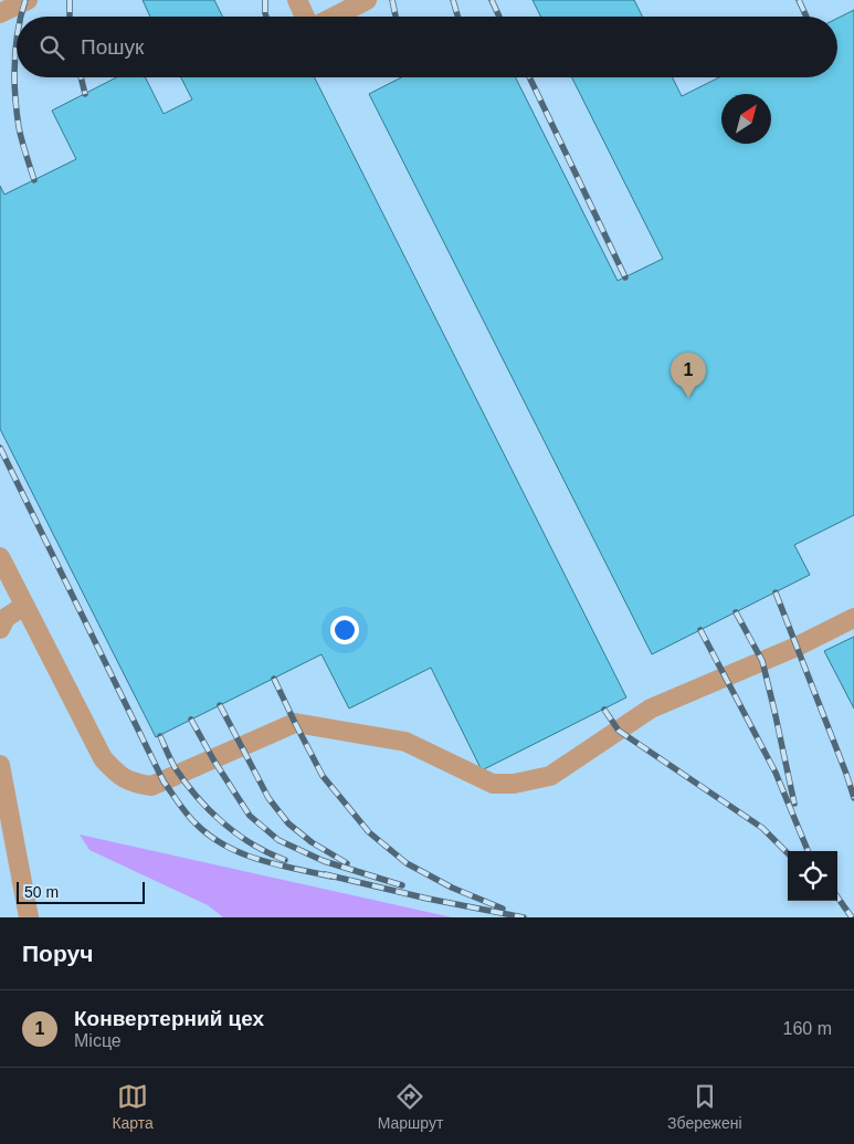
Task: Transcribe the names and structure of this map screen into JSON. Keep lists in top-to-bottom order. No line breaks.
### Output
{"scale_bar":"50 m","north":"top right","page":{"search":"Пошук","pins":"1","scale":"50 m","heading":"Поруч","list":[{"mark":"1","name":"Конвертерний цех","note":"Місце","value":"160 m"}],"nav":["Карта","Маршрут","Збережені"]}}
